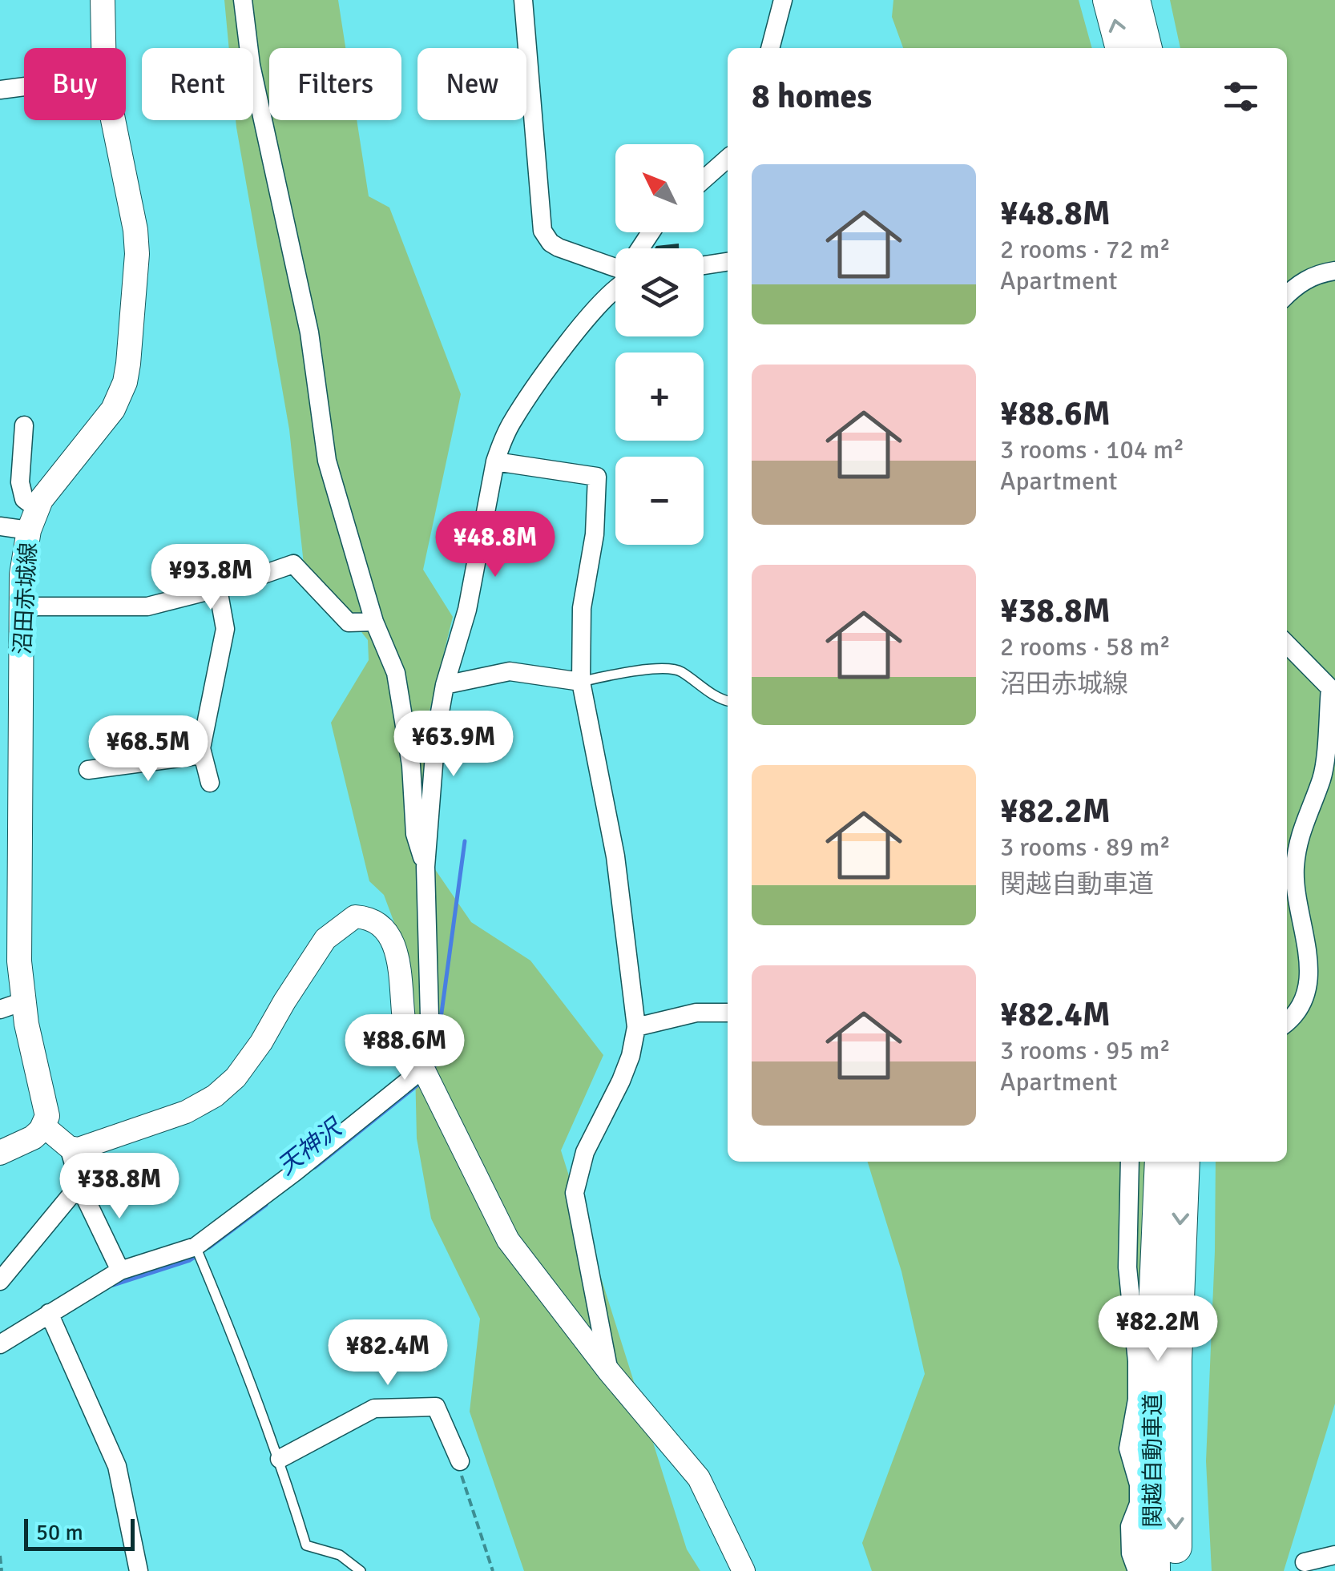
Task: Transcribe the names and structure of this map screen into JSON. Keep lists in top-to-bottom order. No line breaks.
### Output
{"streets":{"highway":["関越自動車道"],"main road":["沼田赤城線"]},"water":["天神沢"],"scale_bar":"50 m","north":"top left","page":{"chip":["Buy","Rent","Filters","New"],"heading":"8 homes","map_buttons":["+","−"],"list":[{"name":"¥48.8M","note":"2 rooms · 72 m² · Apartment"},{"name":"¥88.6M","note":"3 rooms · 104 m² · Apartment"},{"name":"¥38.8M","note":"2 rooms · 58 m² · 沼田赤城線"},{"name":"¥82.2M","note":"3 rooms · 89 m² · 関越自動車道"},{"name":"¥82.4M","note":"3 rooms · 95 m² · Apartment"}],"price":["¥48.8M","¥93.8M","¥63.9M","¥68.5M","¥88.6M","¥38.8M","¥82.2M","¥82.4M"],"scale":"50 m"}}
